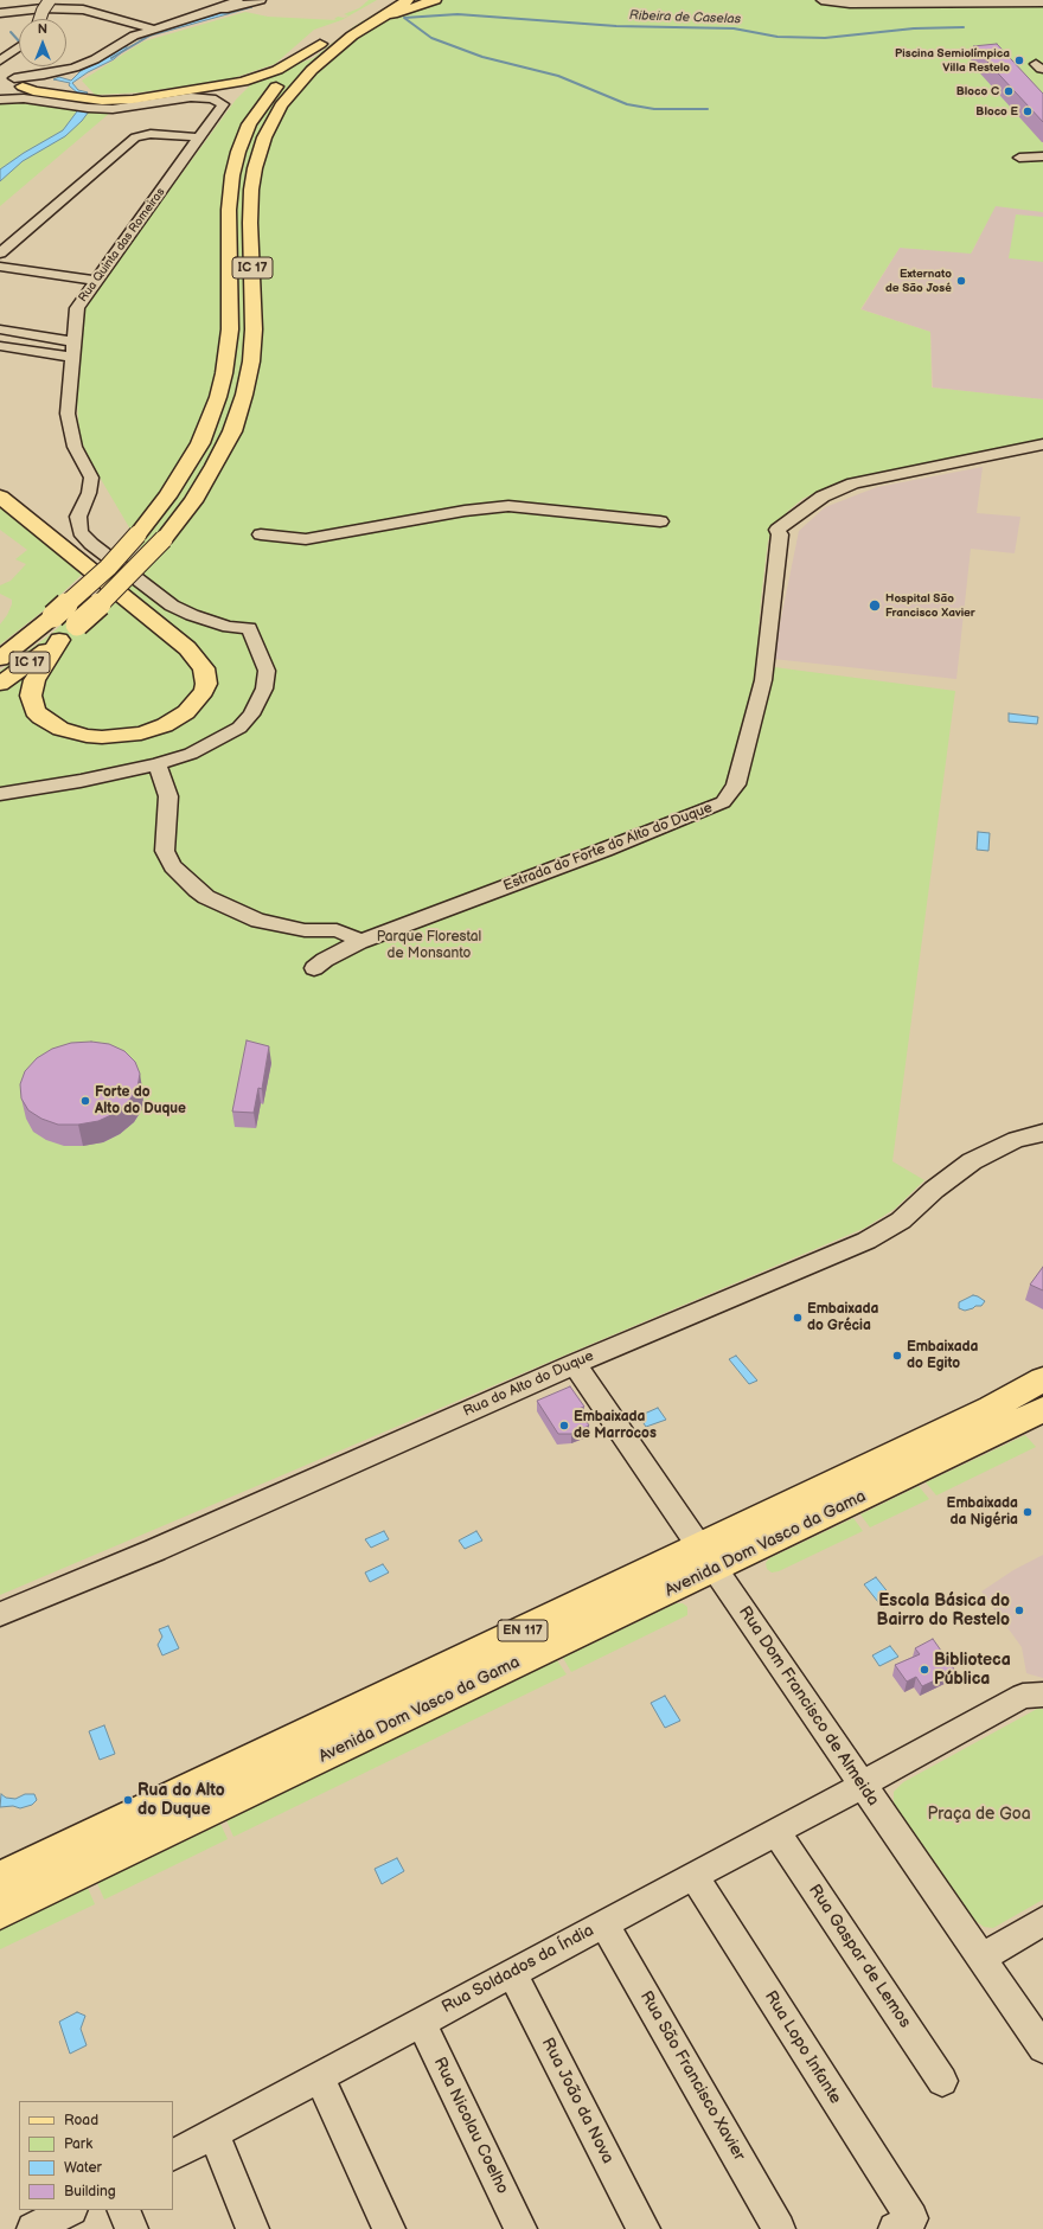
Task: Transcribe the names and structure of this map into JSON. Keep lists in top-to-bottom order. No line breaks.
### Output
{"streets":{"main road":["IC 17","Avenida Dom Vasco da Gama","EN 117"],"street":["Rua Quinta das Romeiras","Estrada do Forte do Alto do Duque","Rua do Alto do Duque","Rua Dom Francisco de Almeida","Rua Gaspar de Lemos","Rua Soldados da Índia","Rua Lopo Infante","Rua São Francisco Xavier","Rua João da Nova","Rua Nicolau Coelho"]},"crossings":[["Rua do Alto do Duque","Rua Dom Francisco de Almeida"],["Avenida Dom Vasco da Gama","Rua Dom Francisco de Almeida"],["Rua Dom Francisco de Almeida","Rua Soldados da Índia"],["Rua Gaspar de Lemos","Rua Soldados da Índia"],["Rua Soldados da Índia","Rua Lopo Infante"],["Rua Soldados da Índia","Rua São Francisco Xavier"],["Rua Soldados da Índia","Rua João da Nova"],["Rua Soldados da Índia","Rua Nicolau Coelho"]],"water":["Ribeira de Caselas"],"parks":["Parque Florestal de Monsanto","Praça de Goa"],"places":["Piscina Semiolímpica Villa Restelo","Bloco C","Bloco E","Externato de São José","Hospital São Francisco Xavier","Forte do Alto do Duque","Embaixada do Grécia","Embaixada do Egito","Embaixada de Marrocos","Embaixada da Nigéria","Escola Básica do Bairro do Restelo","Biblioteca Pública","Rua do Alto do Duque"],"legend":["Road","Park","Water","Building"],"north":"top"}
